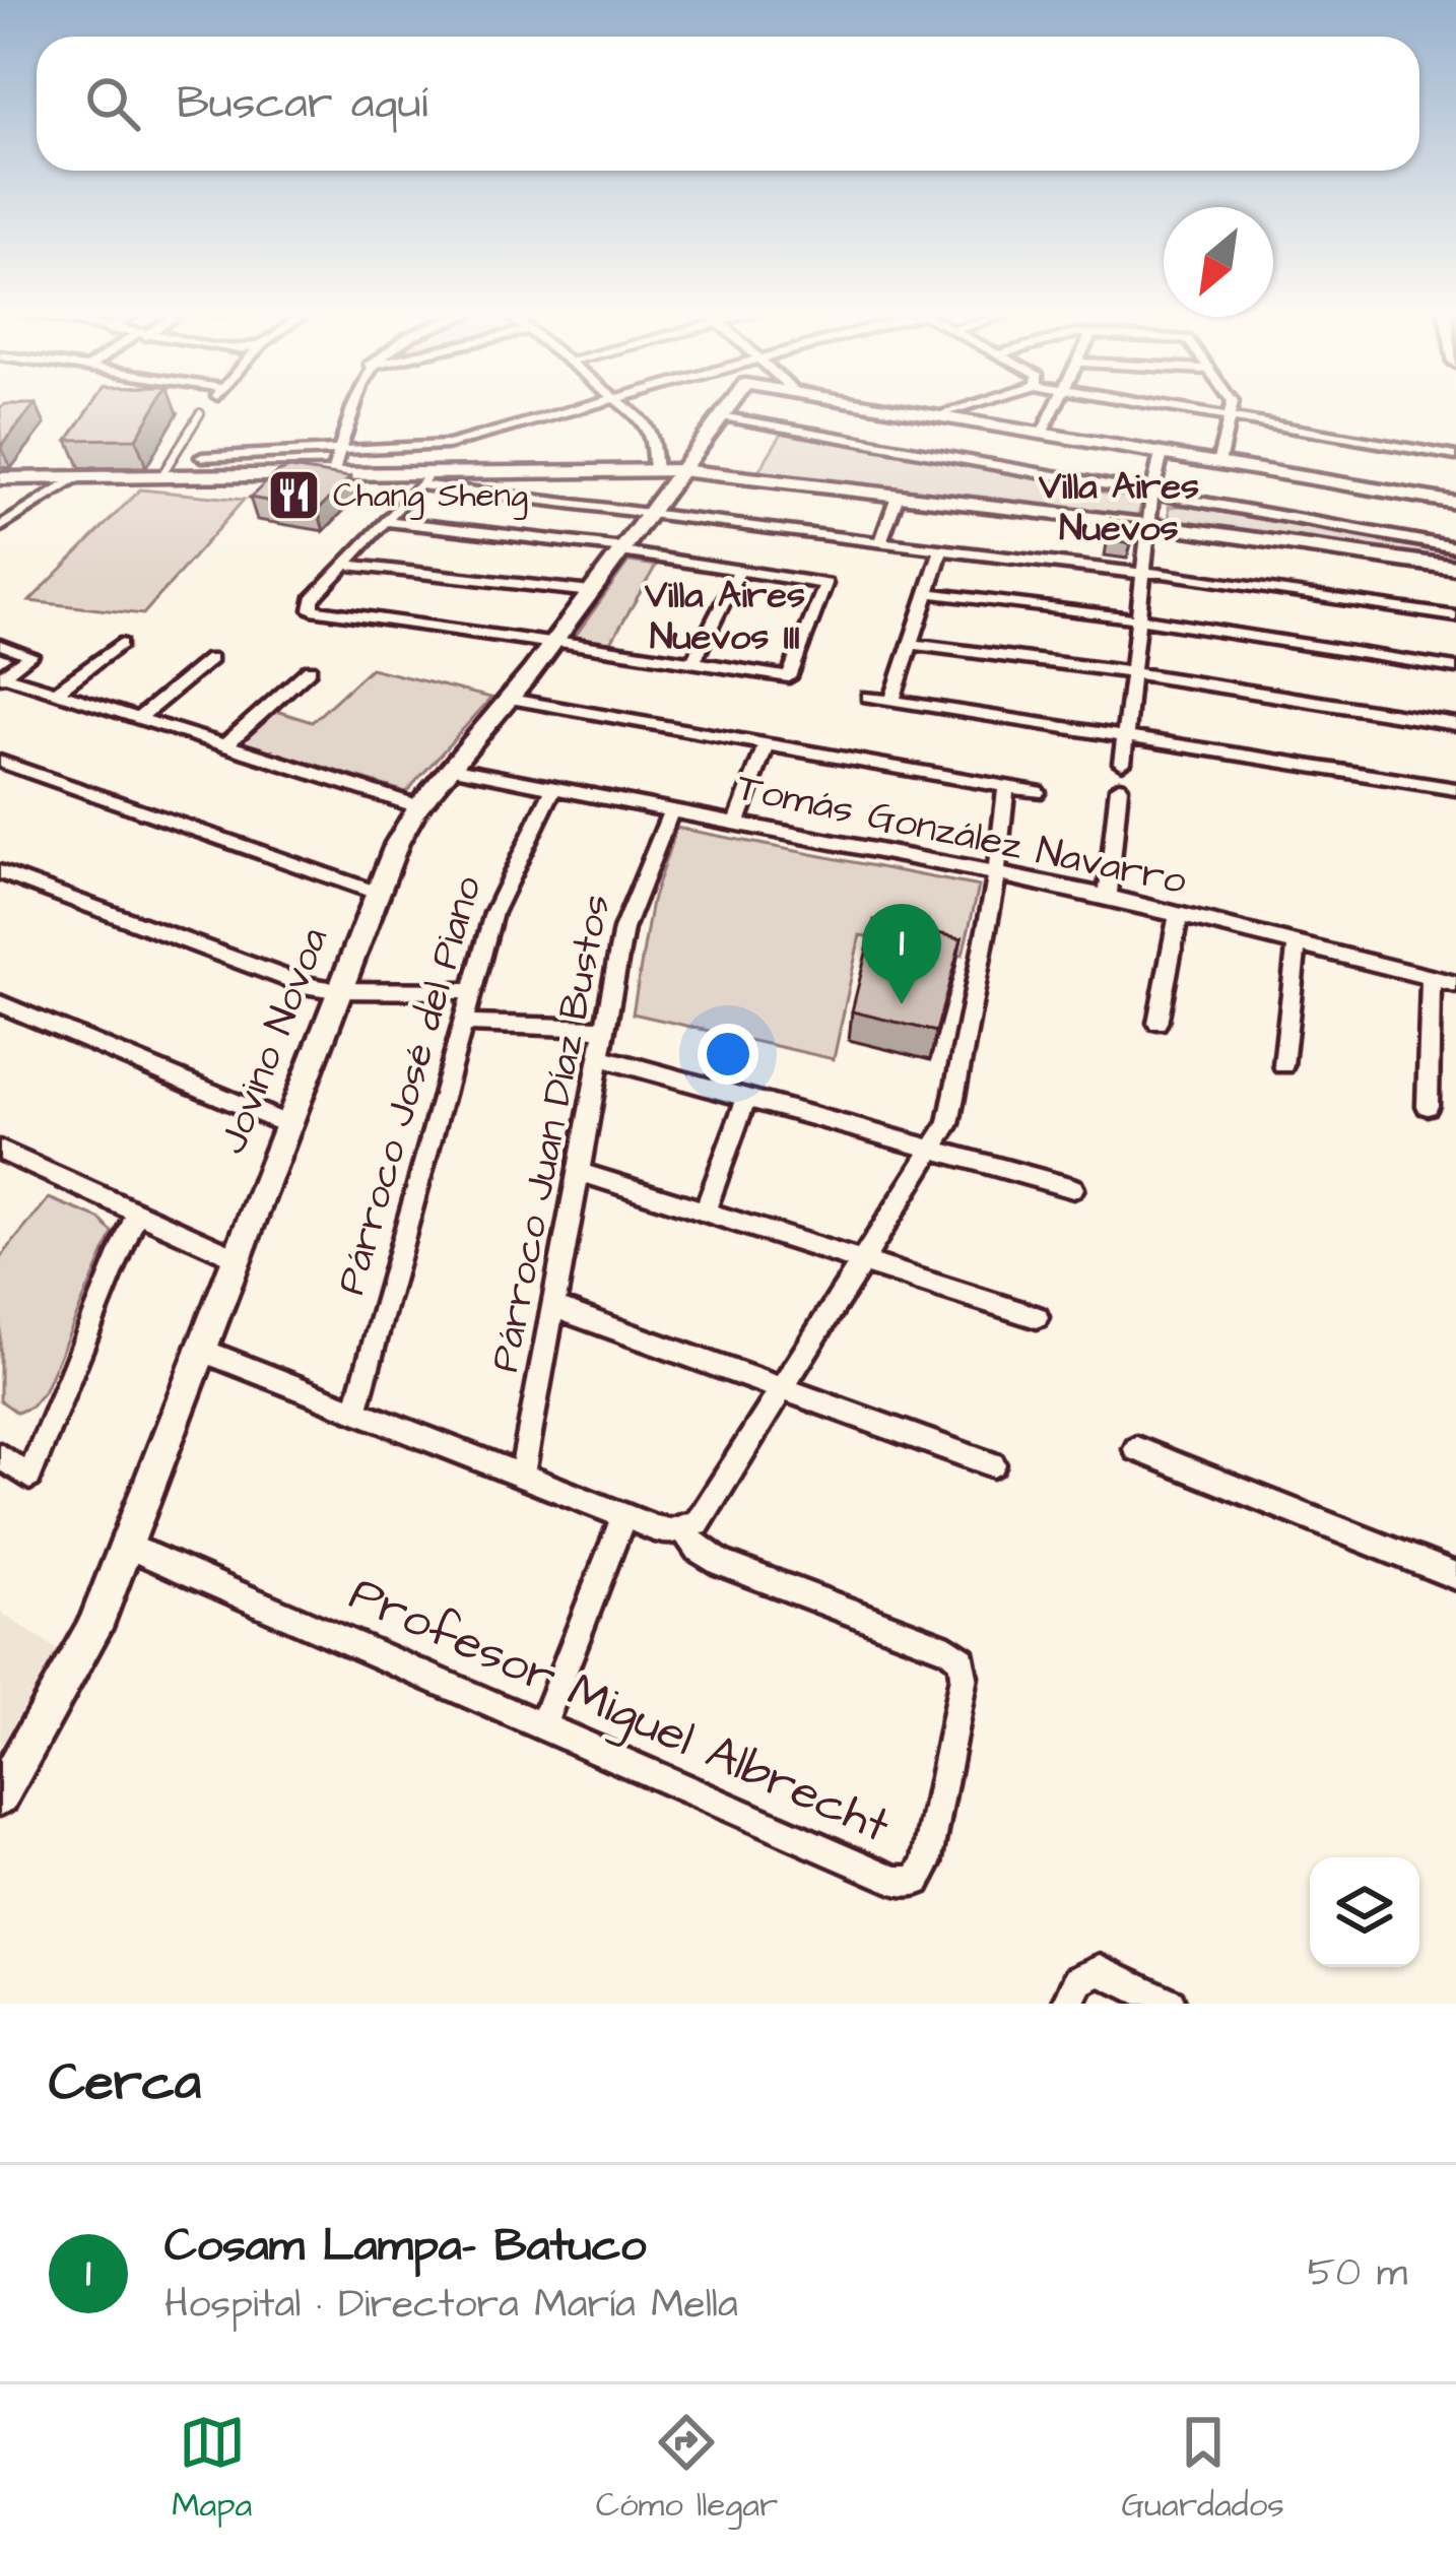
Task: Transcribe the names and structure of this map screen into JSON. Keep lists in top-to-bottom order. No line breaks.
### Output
{"streets":{"street":["Tomás González Navarro","Jovino Novoa","Párroco José del Piano","Párroco Juan Díaz Bustos","Profesor Miguel Albrecht"]},"crossings":[["Tomás González Navarro","Jovino Novoa"],["Tomás González Navarro","Párroco José del Piano"],["Tomás González Navarro","Párroco Juan Díaz Bustos"],["Jovino Novoa","Profesor Miguel Albrecht"]],"districts":["Villa Aires Nuevos","Villa Aires Nuevos III"],"places":{"restaurant":["Chang Sheng"]},"north":"bottom left","page":{"search":"Buscar aquí","pins":"1","heading":"Cerca","list":[{"mark":"1","name":"Cosam Lampa- Batuco","note":"Hospital · Directora María Mella","value":"50 m"}],"nav":["Mapa","Cómo llegar","Guardados"]}}
